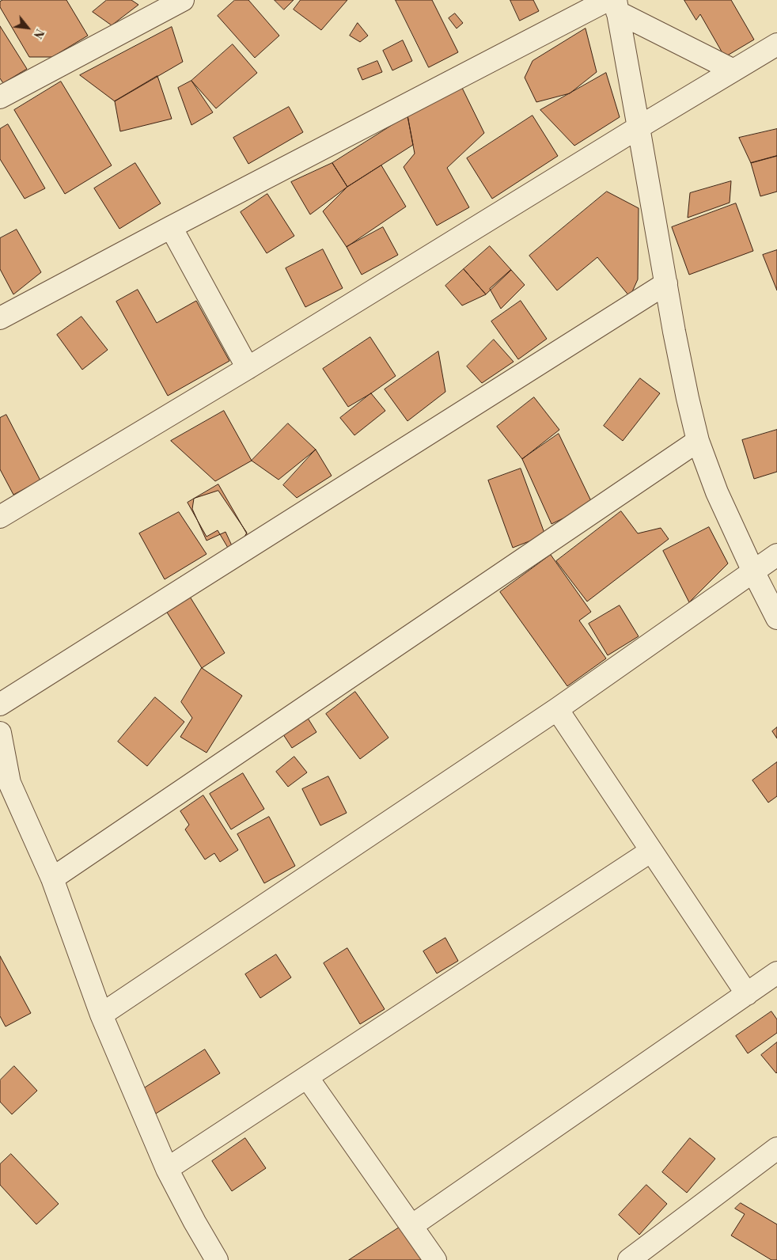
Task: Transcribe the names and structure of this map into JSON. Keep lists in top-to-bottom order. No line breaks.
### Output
{"north":"bottom right"}
